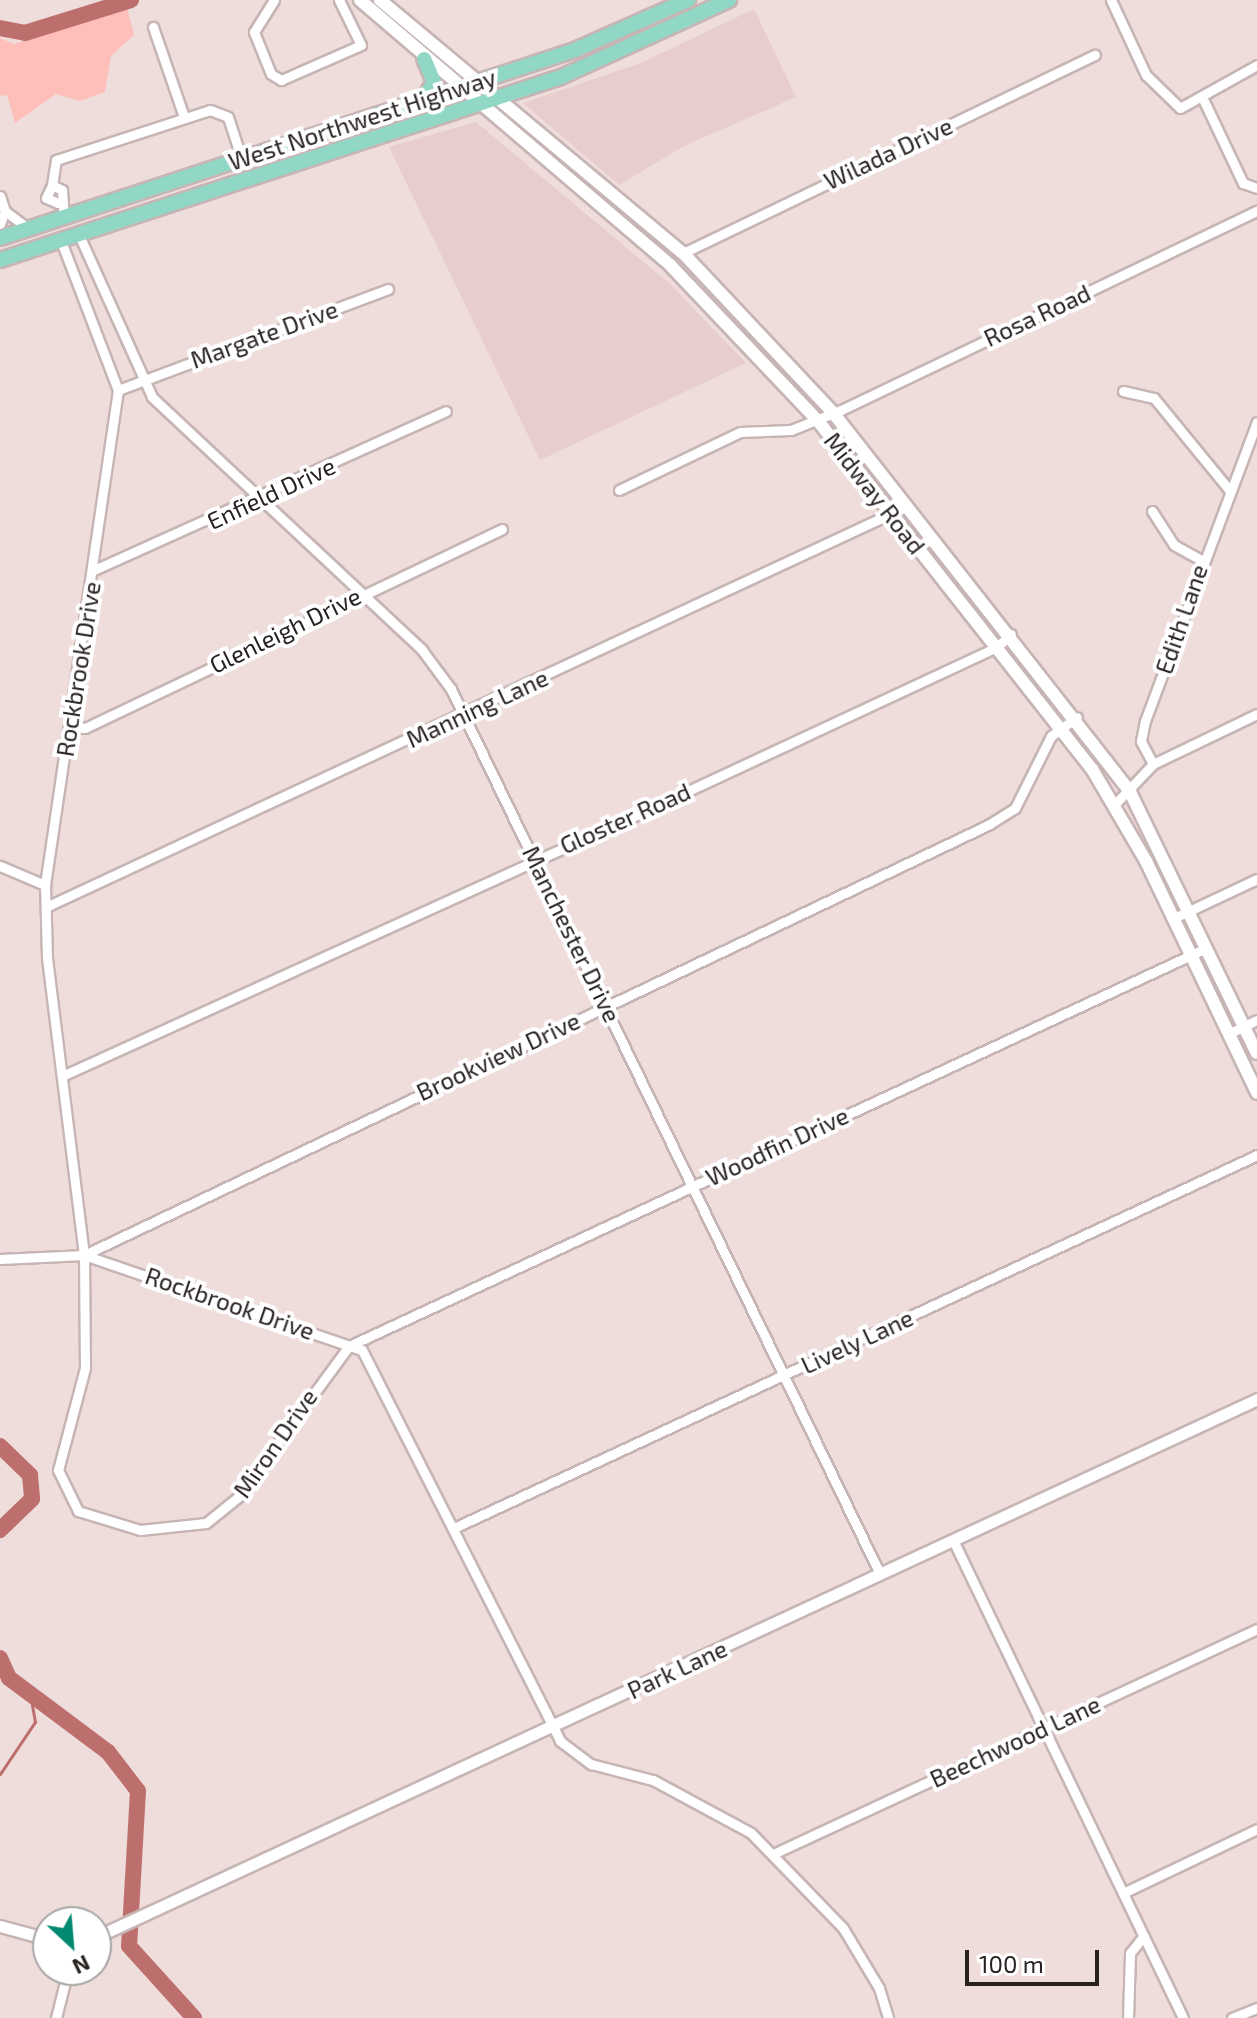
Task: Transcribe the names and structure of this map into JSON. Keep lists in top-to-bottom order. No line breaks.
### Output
{"streets":{"main road":["West Northwest Highway","Midway Road"],"street":["Wilada Drive","Rosa Road","Margate Drive","Enfield Drive","Edith Lane","Glenleigh Drive","Rockbrook Drive","Manning Lane","Gloster Road","Manchester Drive","Brookview Drive","Woodfin Drive","Lively Lane","Miron Drive","Park Lane","Beechwood Lane"]},"crossings":[["West Northwest Highway","Midway Road"],["West Northwest Highway","Rockbrook Drive"],["Wilada Drive","Midway Road"],["Rosa Road","Midway Road"],["Margate Drive","Manchester Drive"],["Enfield Drive","Rockbrook Drive"],["Enfield Drive","Manchester Drive"],["Midway Road","Manning Lane"],["Midway Road","Gloster Road"],["Midway Road","Brookview Drive"],["Midway Road","Woodfin Drive"],["Glenleigh Drive","Rockbrook Drive"],["Glenleigh Drive","Manchester Drive"],["Rockbrook Drive","Manning Lane"],["Rockbrook Drive","Gloster Road"],["Rockbrook Drive","Brookview Drive"],["Rockbrook Drive","Woodfin Drive"],["Rockbrook Drive","Lively Lane"],["Rockbrook Drive","Miron Drive"],["Rockbrook Drive","Park Lane"],["Rockbrook Drive","Beechwood Lane"],["Manning Lane","Manchester Drive"],["Gloster Road","Manchester Drive"],["Manchester Drive","Brookview Drive"],["Manchester Drive","Woodfin Drive"],["Manchester Drive","Lively Lane"],["Manchester Drive","Park Lane"],["Brookview Drive","Miron Drive"],["Woodfin Drive","Miron Drive"]],"scale_bar":"100 m","north":"bottom right"}
